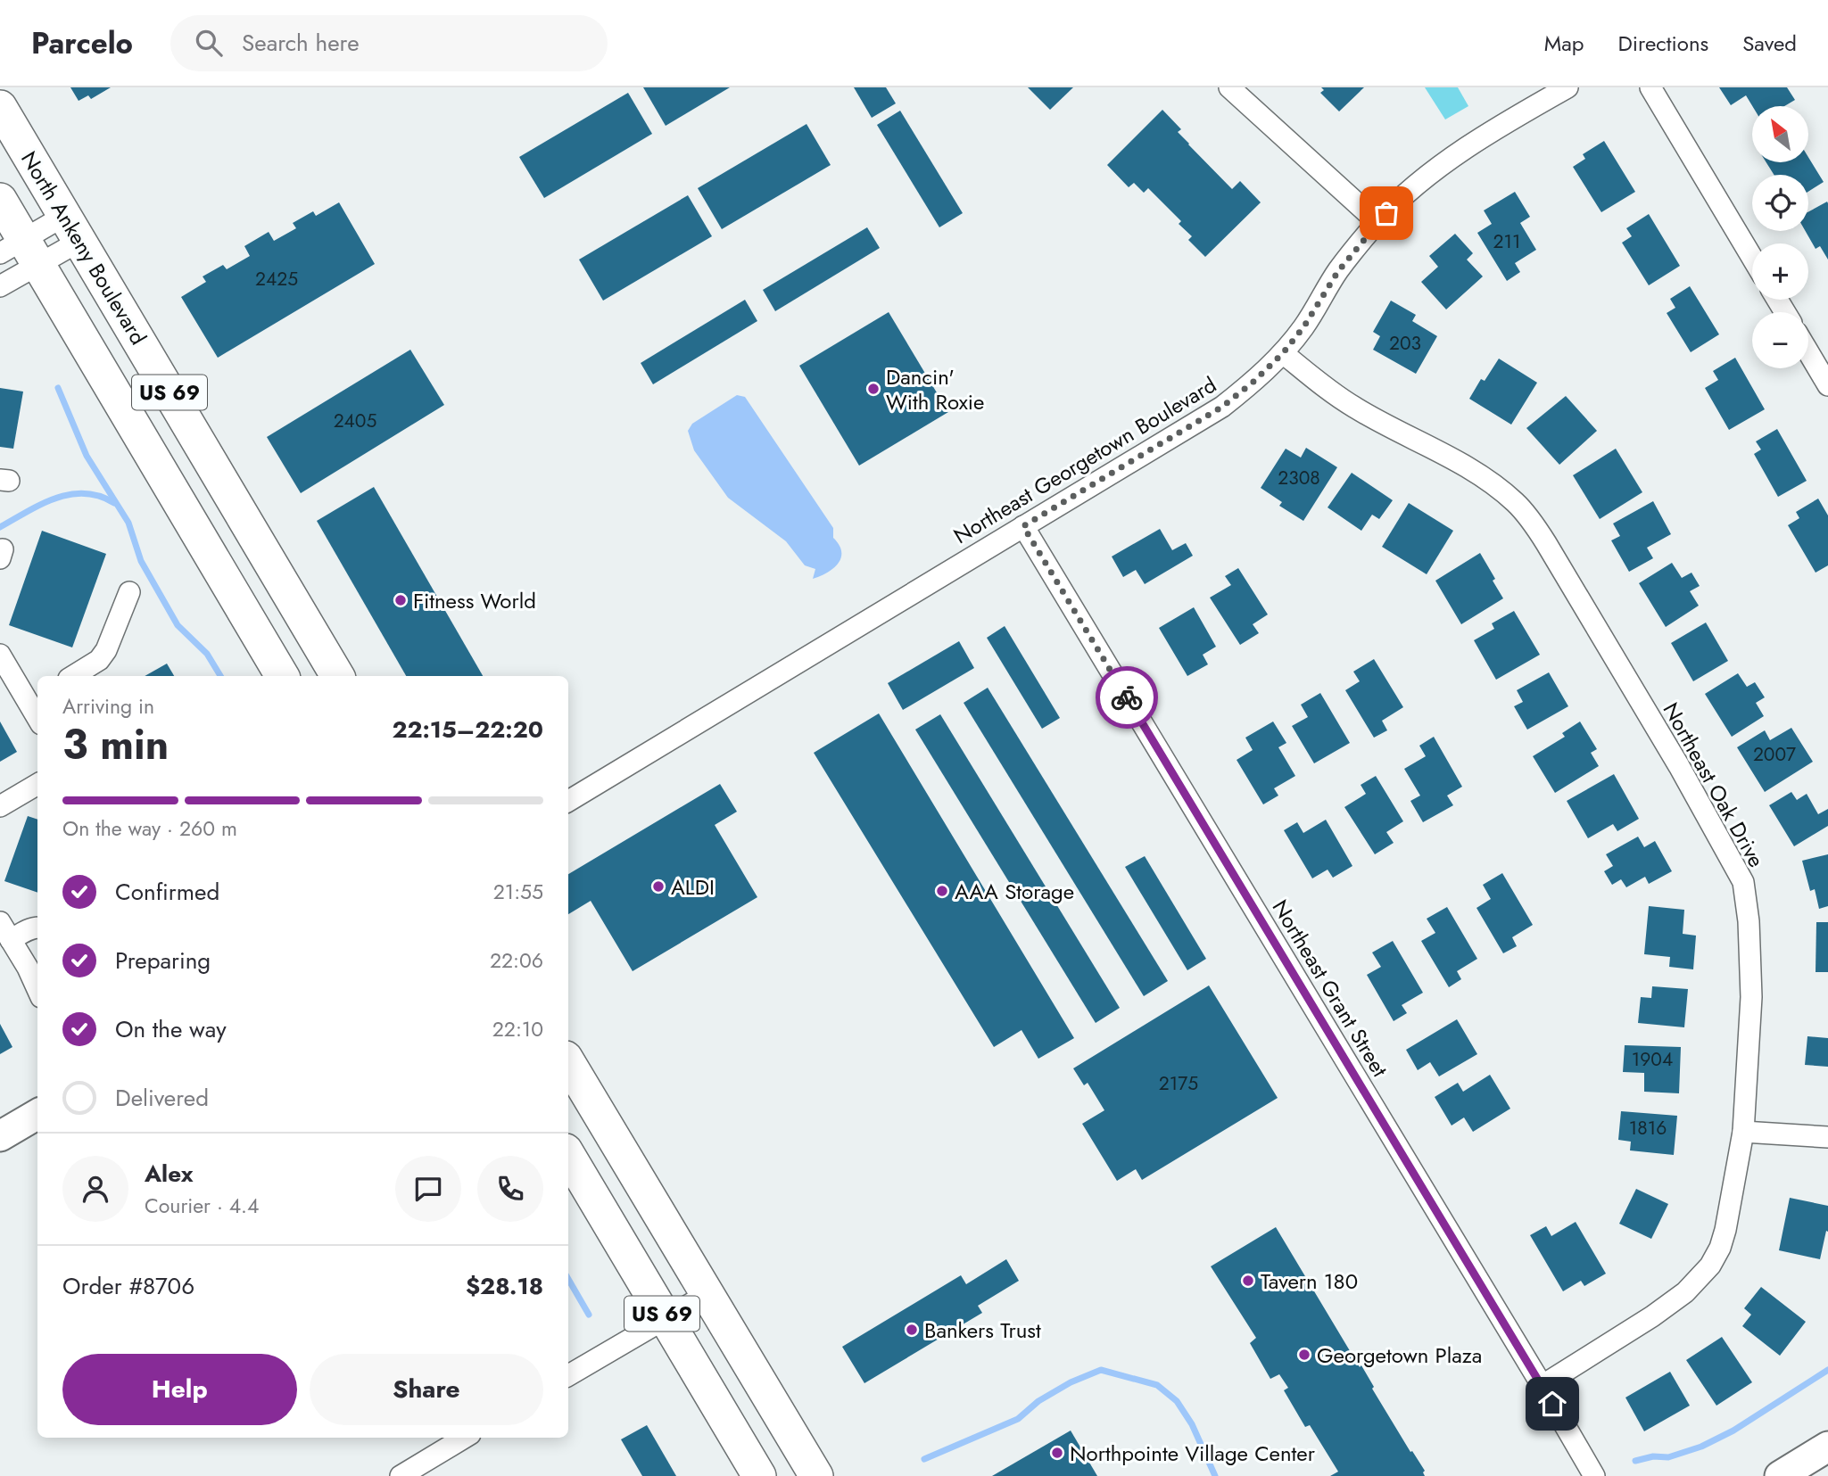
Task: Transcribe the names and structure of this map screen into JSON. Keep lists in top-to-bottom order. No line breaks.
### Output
{"streets":{"main road":["North Ankeny Boulevard","US 69"],"street":["Northeast Georgetown Boulevard","Northeast Oak Drive","Northeast Grant Street"]},"crossings":[["Northeast Georgetown Boulevard","Northeast Oak Drive"],["Northeast Georgetown Boulevard","Northeast Grant Street"],["Northeast Oak Drive","Northeast Grant Street"]],"places":["Dancin' With Roxie","Fitness World","ALDI","AAA Storage","Tavern 180","Bankers Trust","Georgetown Plaza","Northpointe Village Center"],"house_numbers":["211","2425","203","2405","2308","2007","1904","2175","1816"],"north":"top left","page":{"header":"Parcelo","search":"Search here","nav":["Map","Directions","Saved"],"map_buttons":["+","−"],"heading":["3 min","Arriving in","22:15–22:20"],"panel":["Alex","Courier · 4.4","Order #8706","$28.18"],"bar":"On the way · 260 m","list":[["Confirmed","21:55"],["Preparing","22:06"],["On the way","22:10"],"Delivered"],"buttons":["Help","Share"]}}
